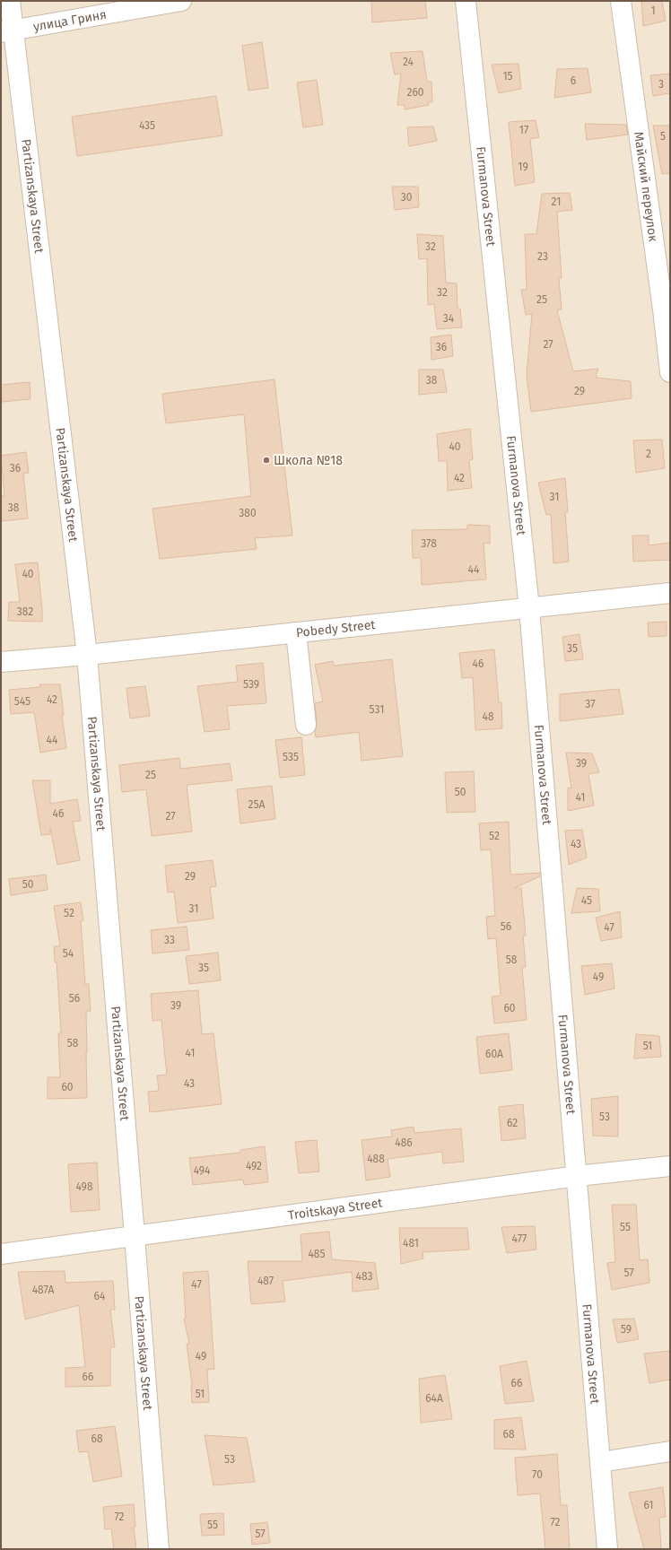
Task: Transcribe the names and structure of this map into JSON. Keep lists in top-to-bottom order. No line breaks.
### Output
{"streets":{"street":["улица Гриня","Майский переулок","Furmanova Street","Partizanskaya Street","Pobedy Street","Troitskaya Street"]},"crossings":[["улица Гриня","Partizanskaya Street"],["Furmanova Street","Pobedy Street"],["Furmanova Street","Troitskaya Street"],["Partizanskaya Street","Pobedy Street"],["Partizanskaya Street","Troitskaya Street"]],"places":["Школа №18"],"house_numbers":["1","24","15","6","3","260","435","17","5","19","30","21","32","23","32","25","34","27","36","38","29","40","2","36","42","31","38","380","378","44","40","382","35","46","539","42","545","37","531","48","44","535","39","25","50","41","25А","46","27","52","43","29","50","45","31","52","56","47","33","54","58","35","49","56","39","60","58","51","41","60А","43","60","53","62","486","488","492","494","498","55","477","481","485","57","483","487","47","487А","64","59","49","66","66","51","64А","68","68","53","70","61","72","72","55","57"]}
